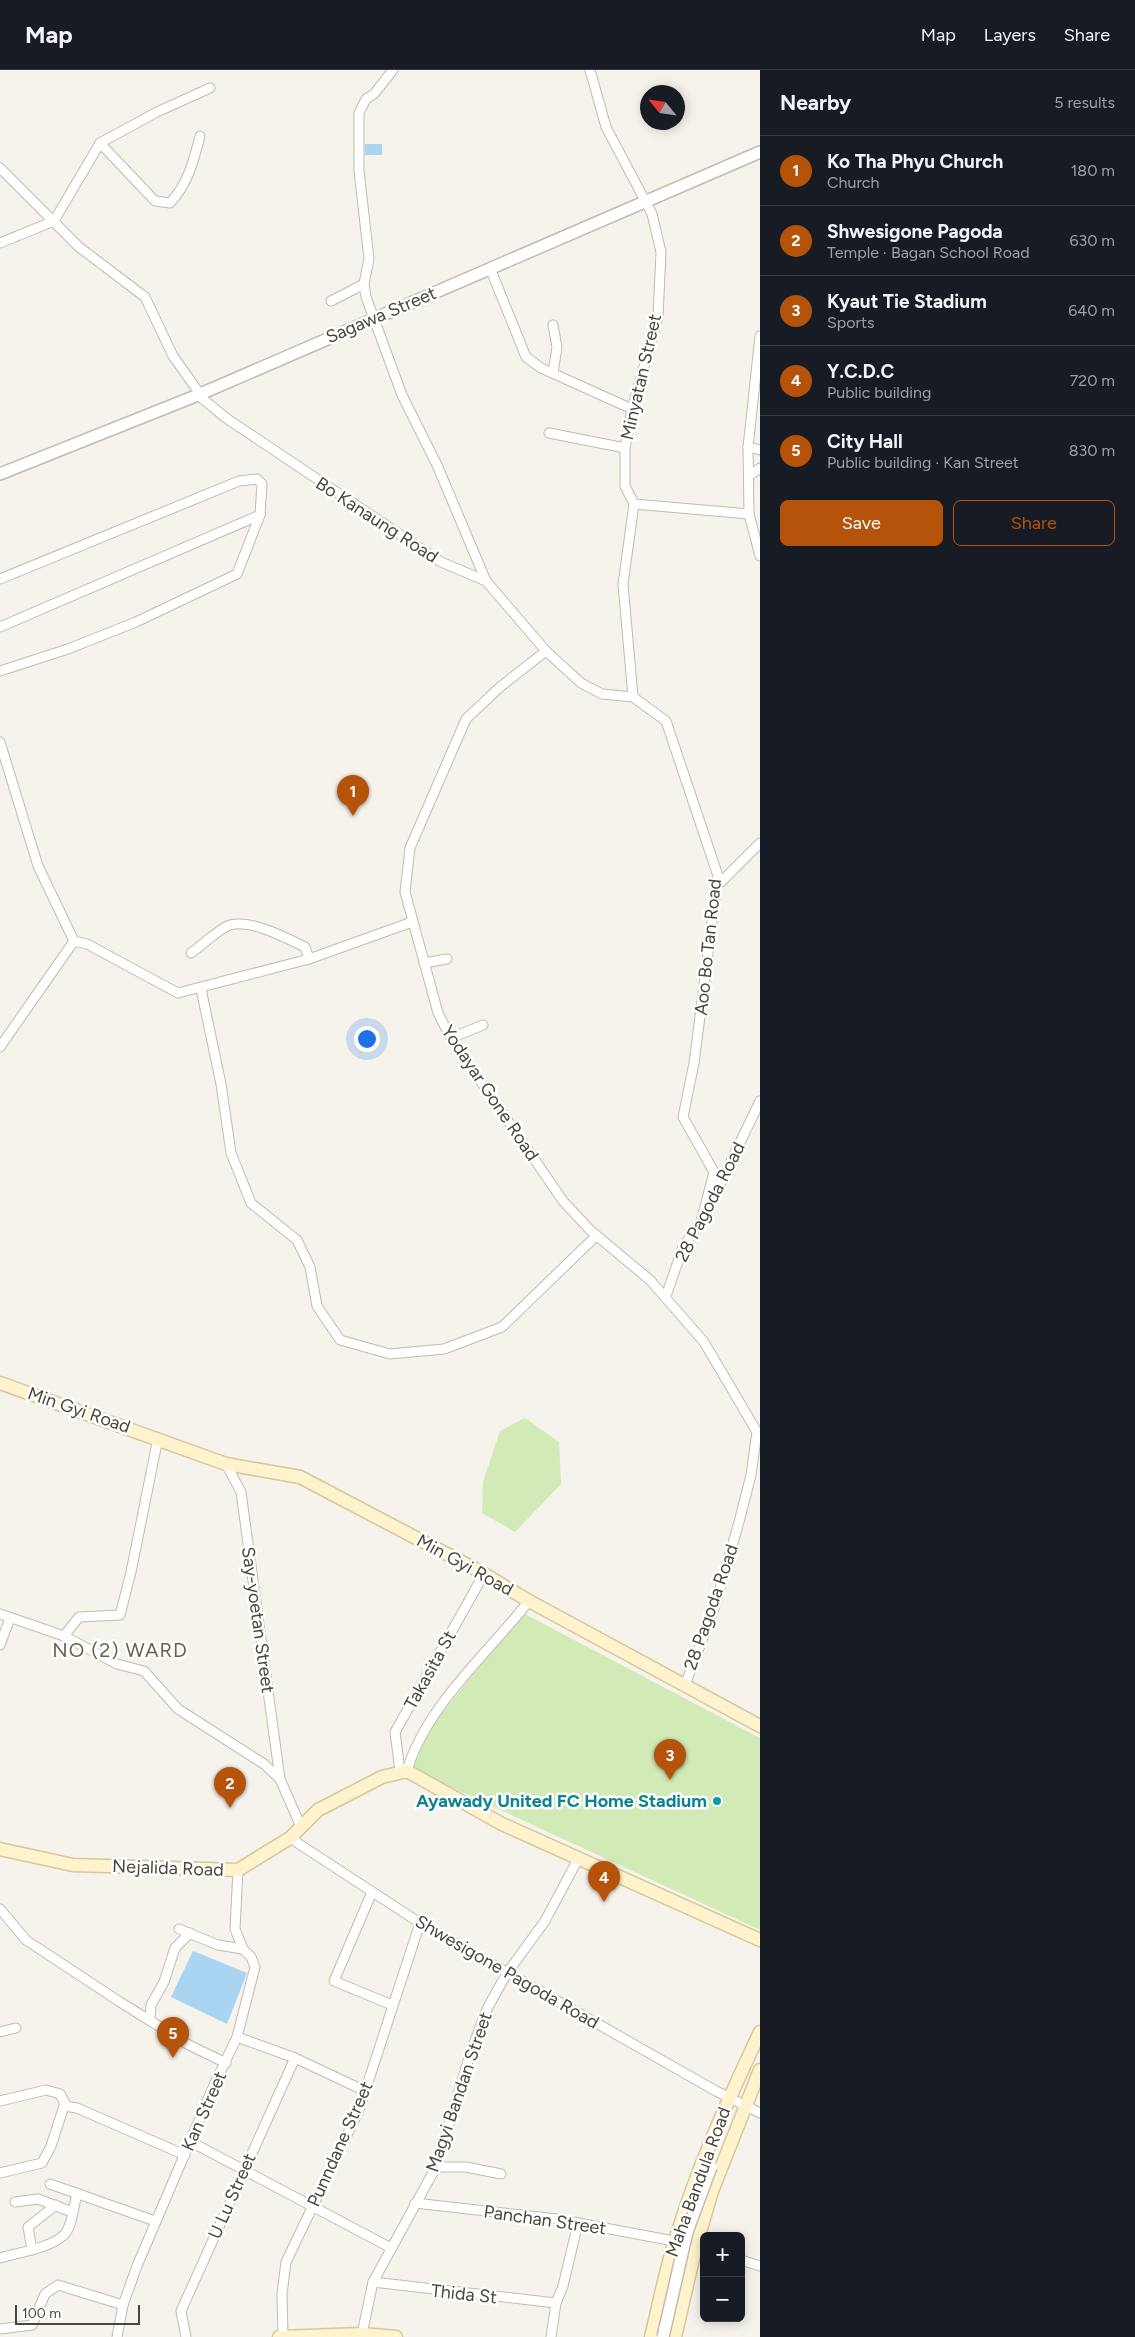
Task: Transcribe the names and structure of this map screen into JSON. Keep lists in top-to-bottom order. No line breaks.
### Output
{"streets":{"main road":["Min Gyi Road","Nejalida Road","Maha Bandula Road"],"street":["Sagawa Street","Minyatan Street","Bo Kanaung Road","Aoo Bo Tan Road","Yodayar Gone Road","28 Pagoda Road","Say-yoetan Street","Takasita St","Shwesigone Pagoda Road","Magyi Bandan Street","Kan Street","Punndane Street","U Lu Street","Panchan Street","Thida St"]},"crossings":[["Sagawa Street","Minyatan Street"],["Sagawa Street","Bo Kanaung Road"],["Minyatan Street","Aoo Bo Tan Road"],["Bo Kanaung Road","Yodayar Gone Road"],["Aoo Bo Tan Road","28 Pagoda Road"],["Yodayar Gone Road","28 Pagoda Road"],["28 Pagoda Road","Min Gyi Road"],["Min Gyi Road","Say-yoetan Street"],["Min Gyi Road","Takasita St"],["Takasita St","Nejalida Road"],["Nejalida Road","Shwesigone Pagoda Road"],["Nejalida Road","Kan Street"],["Shwesigone Pagoda Road","Magyi Bandan Street"],["Shwesigone Pagoda Road","Punndane Street"],["Shwesigone Pagoda Road","Maha Bandula Road"],["Magyi Bandan Street","Panchan Street"],["Magyi Bandan Street","Thida St"],["Maha Bandula Road","Panchan Street"]],"districts":["NO (2) WARD"],"places":["Ayawady United FC Home Stadium"],"scale_bar":"100 m","north":"top left","page":{"header":"Map","nav":["Map","Layers","Share"],"heading":["Nearby","5 results"],"list":[{"mark":"1","name":"Ko Tha Phyu Church","note":"Church","value":"180 m"},{"mark":"2","name":"Shwesigone Pagoda","note":"Temple · Bagan School Road","value":"630 m"},{"mark":"3","name":"Kyaut Tie Stadium","note":"Sports","value":"640 m"},{"mark":"4","name":"Y.C.D.C","note":"Public building","value":"720 m"},{"mark":"5","name":"City Hall","note":"Public building · Kan Street","value":"830 m"}],"buttons":["Save","Share"],"pins":["1","3","2","4","5"],"map_buttons":["+","−"],"scale":"100 m"}}
